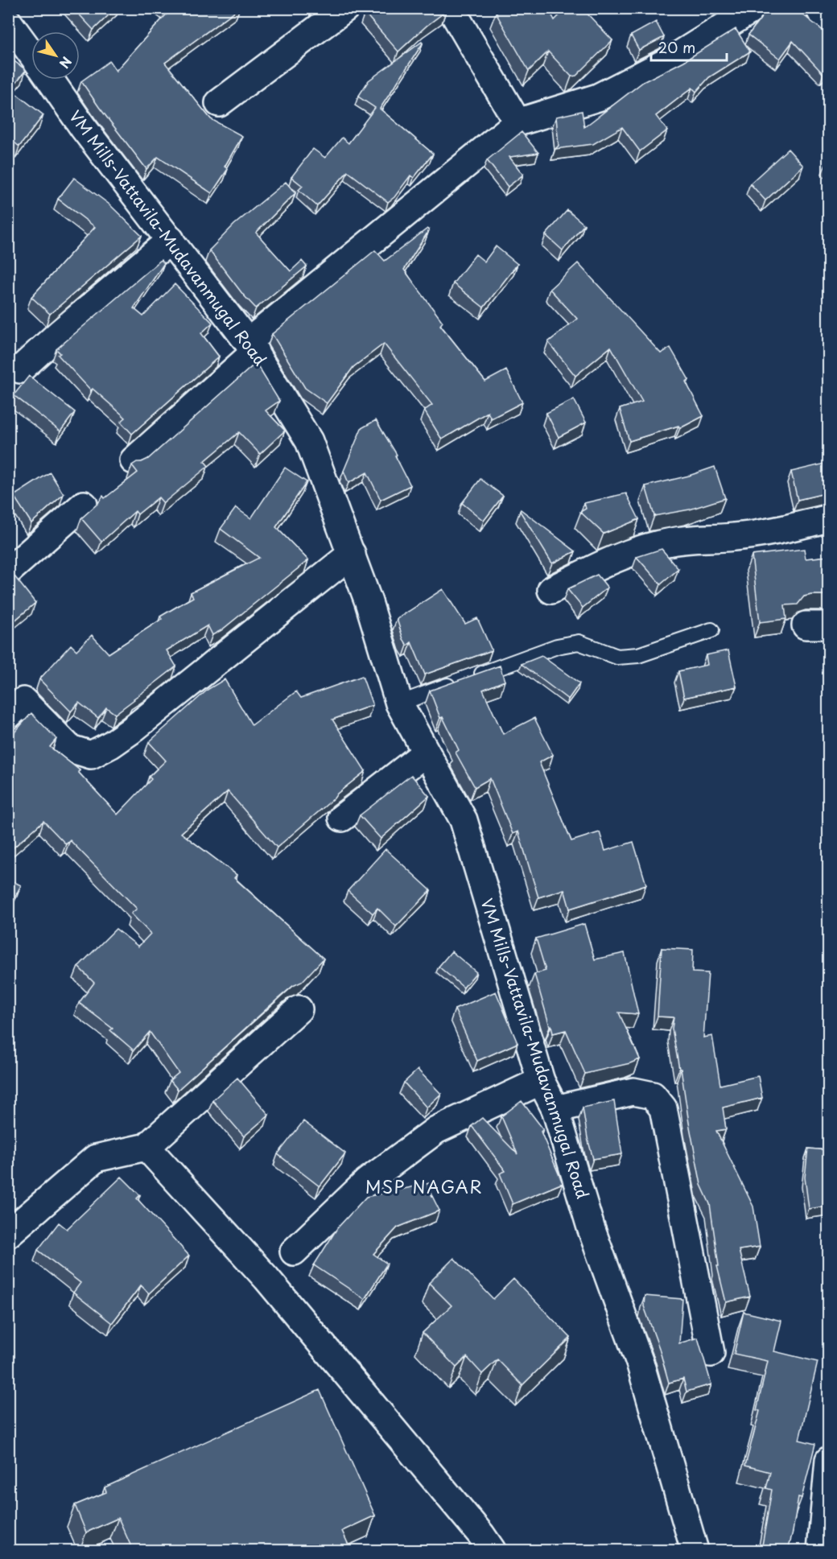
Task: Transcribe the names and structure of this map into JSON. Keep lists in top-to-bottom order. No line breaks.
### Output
{"streets":{"street":["VM Mills-Vattavila-Mudavanmugal Road"]},"districts":["MSP NAGAR"],"scale_bar":"20 m","north":"bottom right"}
